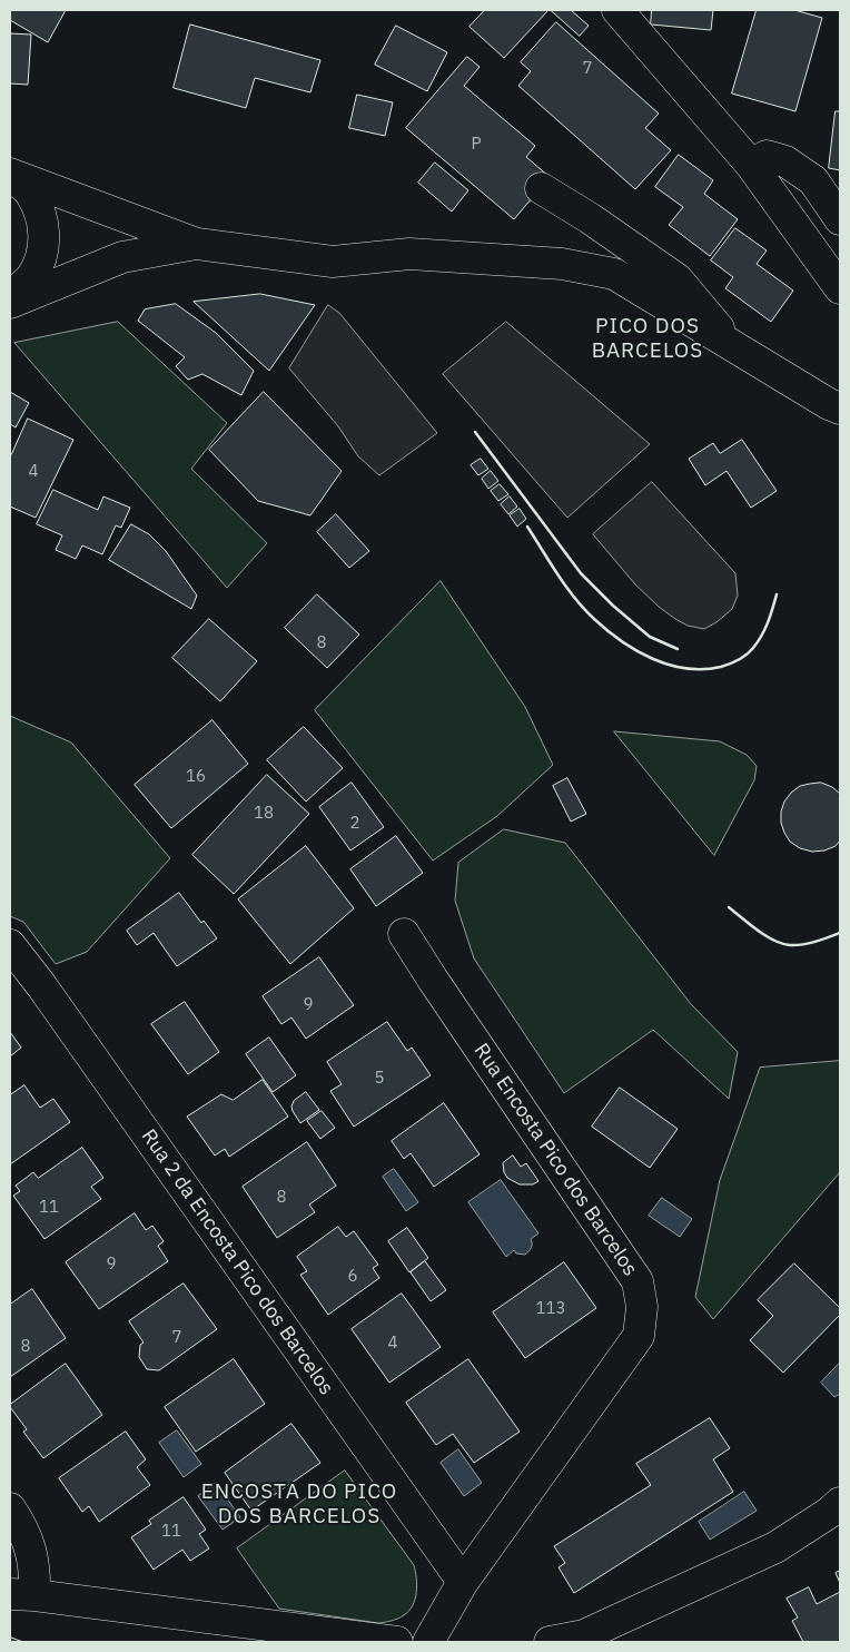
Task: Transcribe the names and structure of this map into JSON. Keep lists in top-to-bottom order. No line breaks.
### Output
{"streets":{"street":["Rua Encosta Pico dos Barcelos","Rua 2 da Encosta Pico dos Barcelos"]},"crossings":[["Rua Encosta Pico dos Barcelos","Rua 2 da Encosta Pico dos Barcelos"]],"districts":["PICO DOS BARCELOS","ENCOSTA DO PICO DOS BARCELOS"],"house_numbers":["7","P","4","8","16","18","2","9","5","8","11","9","6","113","7","4","8","11"]}
